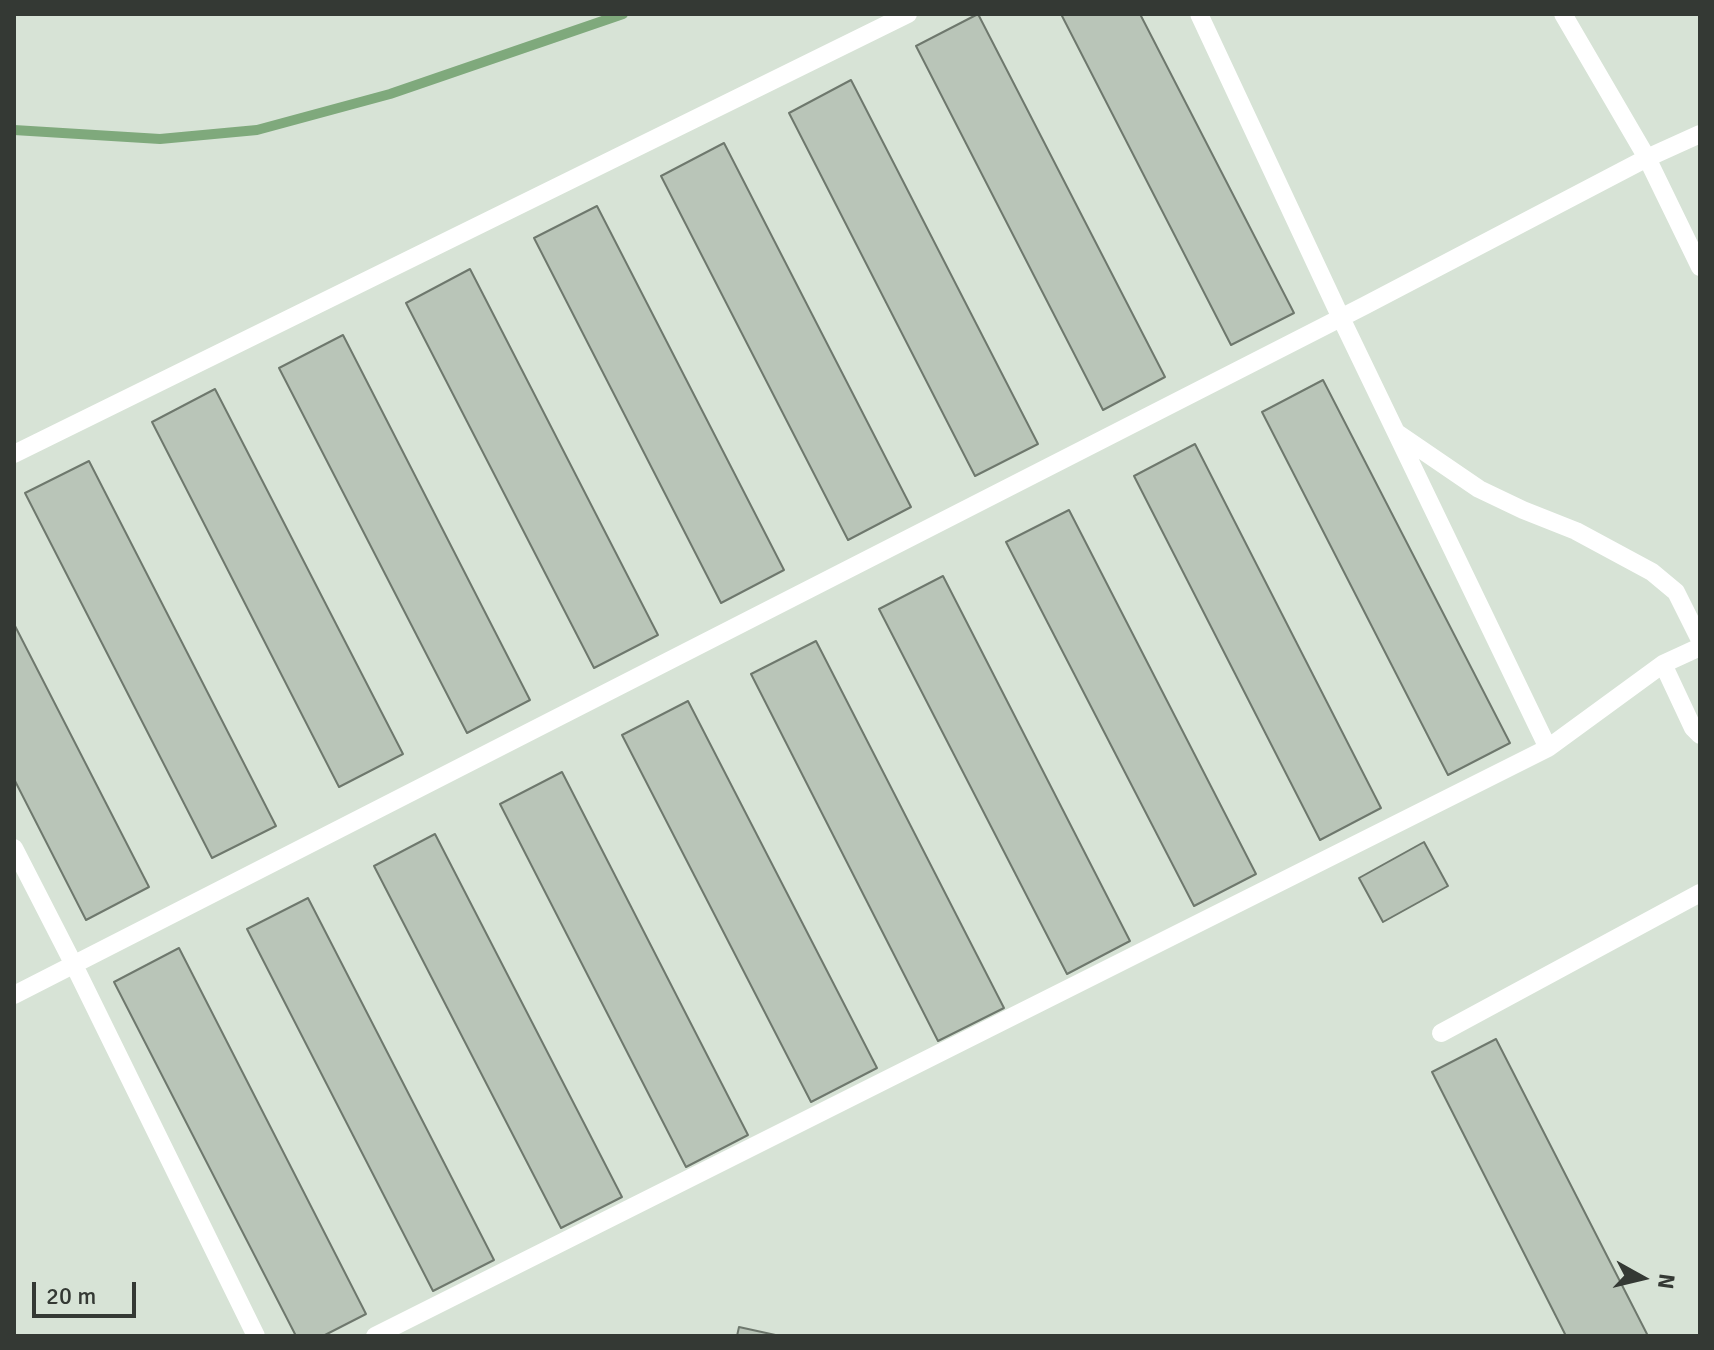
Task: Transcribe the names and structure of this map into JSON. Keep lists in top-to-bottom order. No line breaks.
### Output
{"scale_bar":"20 m","north":"right"}
